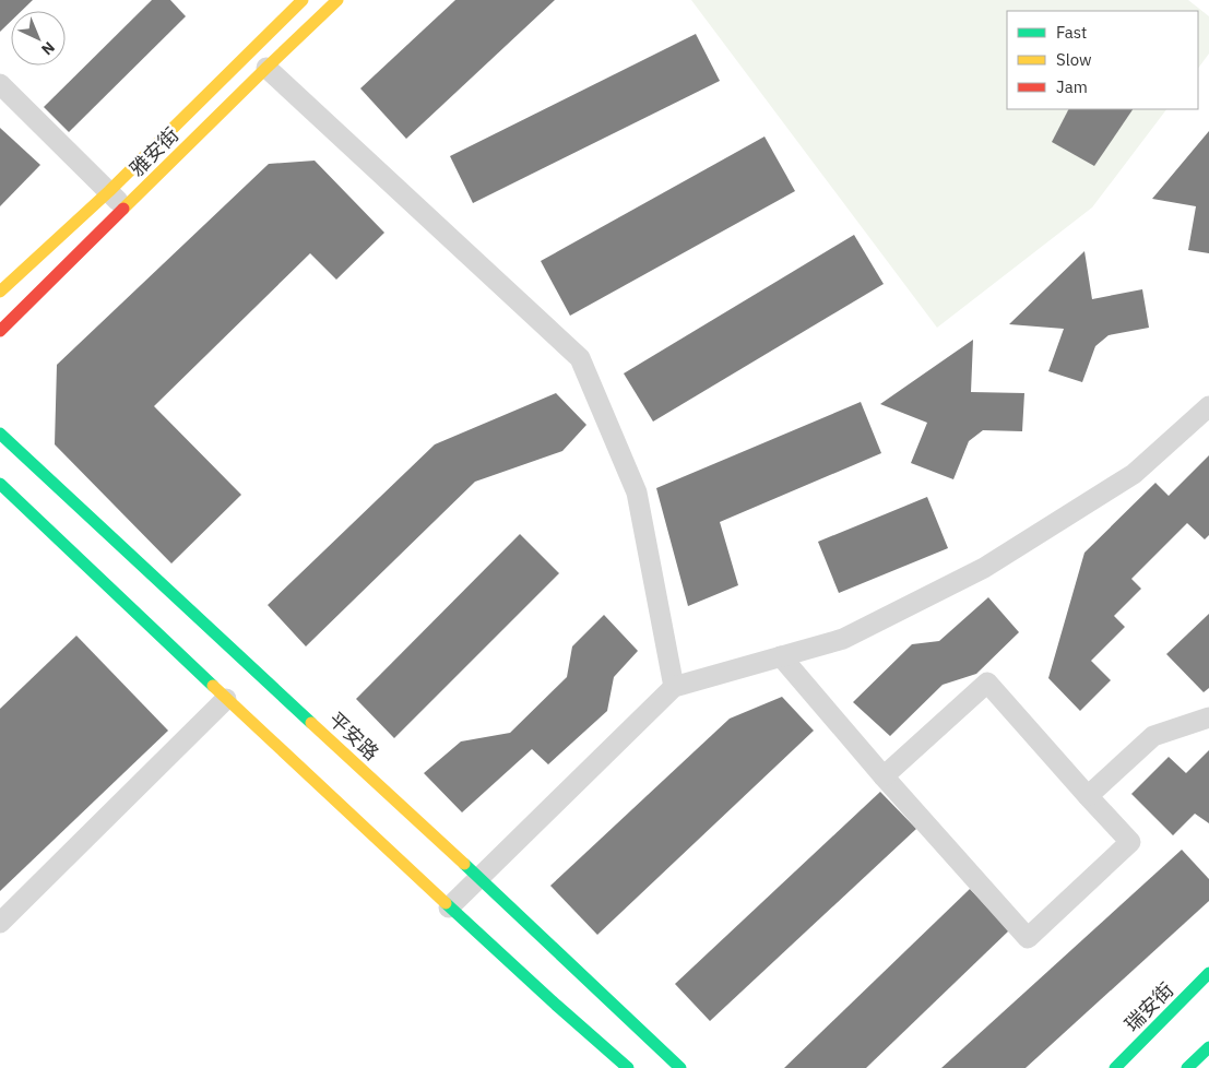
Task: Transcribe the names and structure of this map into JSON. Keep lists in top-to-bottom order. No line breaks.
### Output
{"streets":{"main road":["雅安街","平安路","瑞安街"]},"legend":["Fast","Slow","Jam"],"north":"bottom right"}
